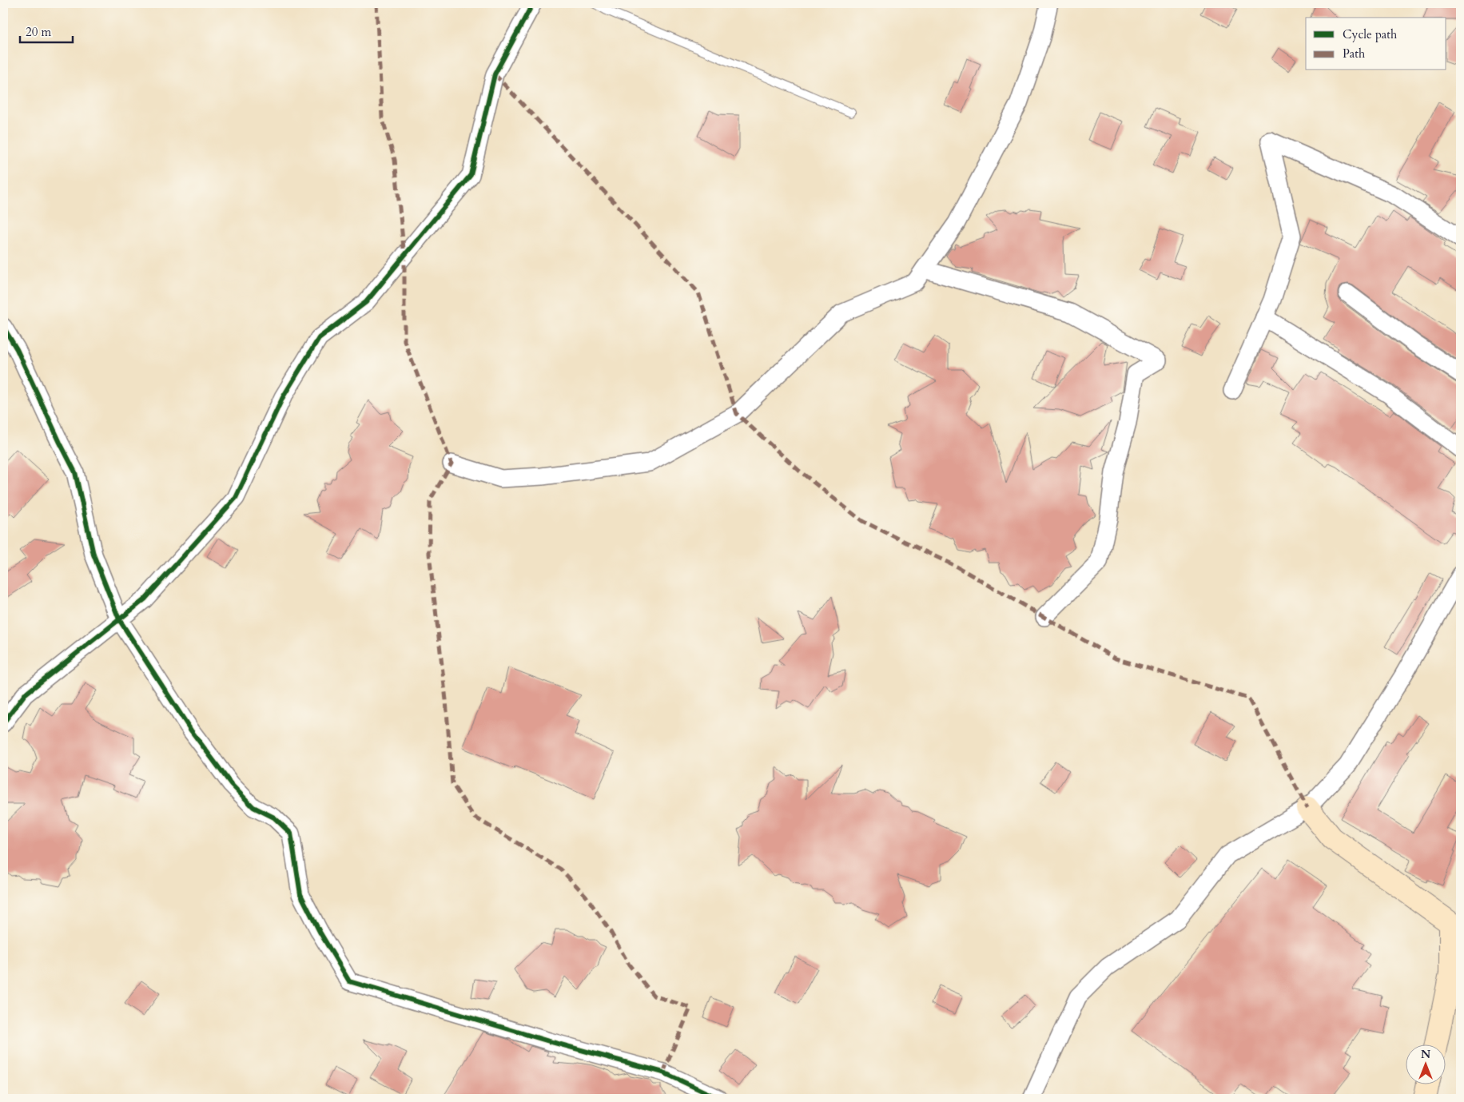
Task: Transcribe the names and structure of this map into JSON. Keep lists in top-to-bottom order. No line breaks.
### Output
{"legend":["Cycle path","Path"],"scale_bar":"20 m","north":"top"}
